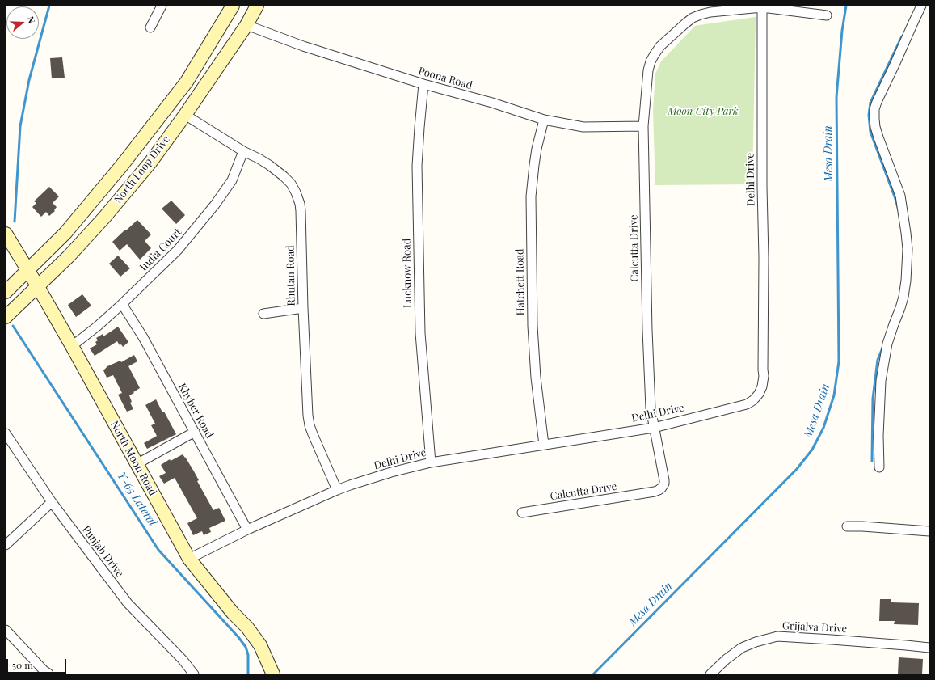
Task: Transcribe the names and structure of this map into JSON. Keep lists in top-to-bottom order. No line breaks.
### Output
{"streets":{"main road":["North Loop Drive","North Moon Road"],"street":["Poona Road","Delhi Drive","Calcutta Drive","India Court","Lucknow Road","Rhutan Road","Hatchett Road","Khyber Road","Punjab Drive","Grijalva Drive"]},"crossings":[["Poona Road","North Loop Drive"],["Poona Road","Calcutta Drive"],["Poona Road","Lucknow Road"],["Poona Road","Hatchett Road"],["North Loop Drive","Rhutan Road"],["North Loop Drive","North Moon Road"],["Delhi Drive","Calcutta Drive"],["Delhi Drive","Lucknow Road"],["Delhi Drive","Rhutan Road"],["Delhi Drive","Hatchett Road"],["Delhi Drive","Khyber Road"],["Delhi Drive","North Moon Road"],["India Court","Rhutan Road"],["India Court","Khyber Road"],["India Court","North Moon Road"]],"water":["Mesa Drain","Y-65 Lateral"],"parks":["Moon City Park"],"scale_bar":"50 m","north":"right"}
